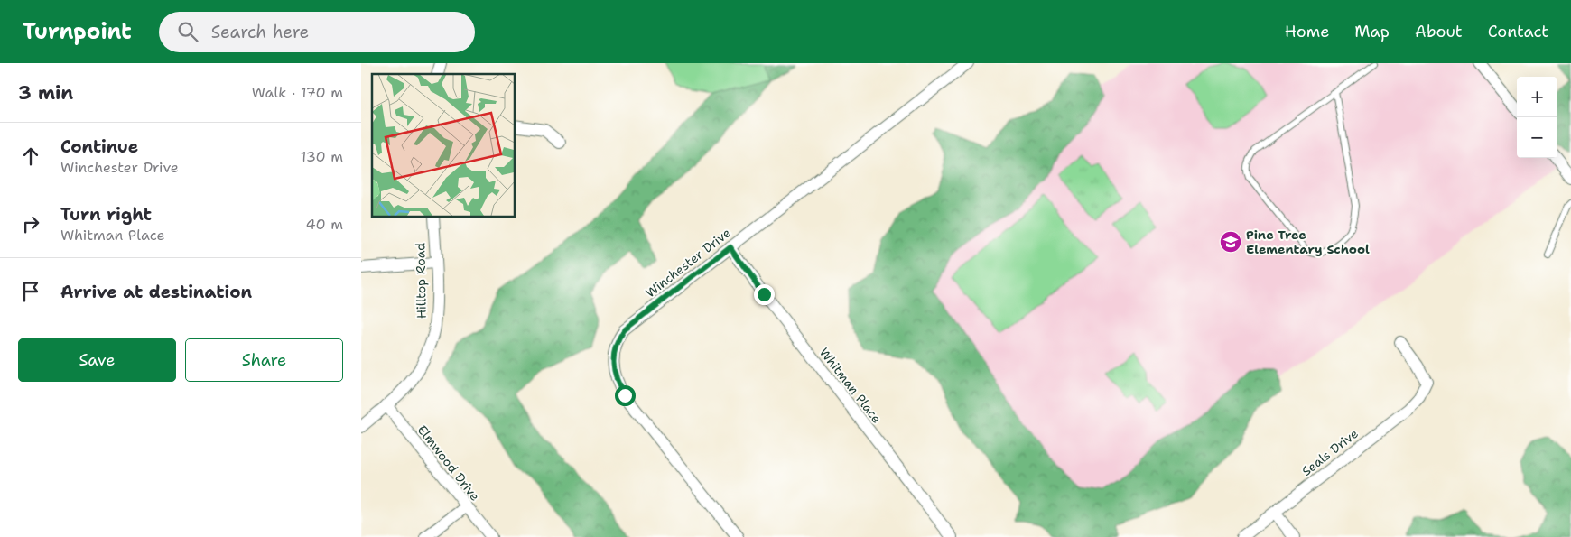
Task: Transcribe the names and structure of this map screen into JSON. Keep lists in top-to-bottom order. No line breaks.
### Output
{"streets":{"street":["Winchester Drive","Hilltop Road","Whitman Place","Seals Drive","Elmwood Drive"]},"crossings":[["Winchester Drive","Whitman Place"],["Hilltop Road","Elmwood Drive"]],"places":{"school or university":["Pine Tree Elementary School"]},"page":{"header":"Turnpoint","search":"Search here","nav":["Home","Map","About","Contact"],"heading":["3 min","Walk · 170 m"],"map_buttons":["+","−"],"list":[["Continue","Winchester Drive","130 m"],["Turn right","Whitman Place","40 m"],"Arrive at destination"],"buttons":["Save","Share"]}}
